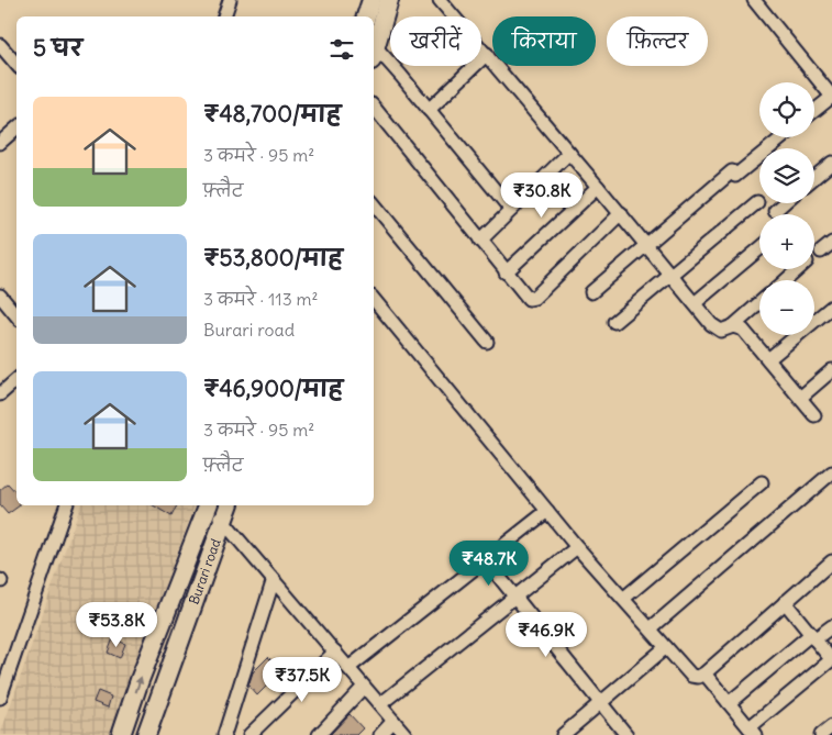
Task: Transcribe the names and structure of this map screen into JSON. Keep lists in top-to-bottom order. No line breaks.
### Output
{"streets":{"main road":["Burari road"]},"page":{"chip":["खरीदें","किराया","फ़िल्टर"],"heading":"5 घर","map_buttons":["+","−"],"list":[{"name":"₹48,700/माह","note":"3 कमरे · 95 m² · फ़्लैट"},{"name":"₹53,800/माह","note":"3 कमरे · 113 m² · Burari road"},{"name":"₹46,900/माह","note":"3 कमरे · 95 m² · फ़्लैट"}],"price":["₹30.8K","₹48.7K","₹53.8K","₹46.9K","₹37.5K"]}}
